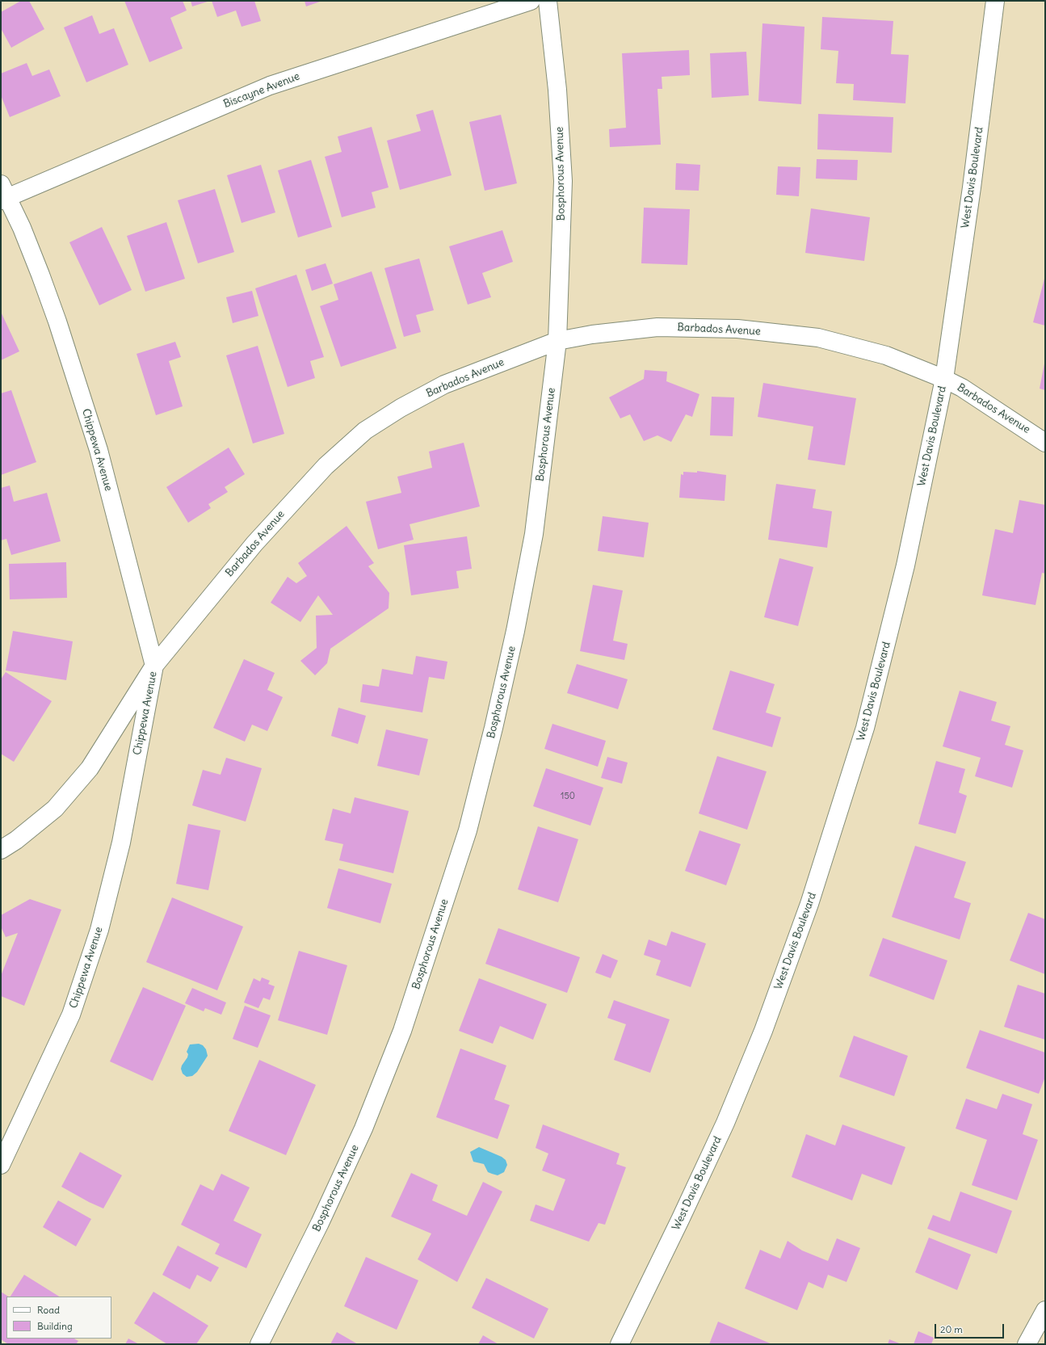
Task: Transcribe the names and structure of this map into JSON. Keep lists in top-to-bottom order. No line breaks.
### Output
{"streets":{"street":["Biscayne Avenue","Bosphorous Avenue","West Davis Boulevard","Barbados Avenue","Chippewa Avenue"]},"crossings":[["Biscayne Avenue","Chippewa Avenue"],["Bosphorous Avenue","Barbados Avenue"],["West Davis Boulevard","Barbados Avenue"],["Barbados Avenue","Chippewa Avenue"]],"house_numbers":["150"],"legend":["Road","Building"],"scale_bar":"20 m"}
